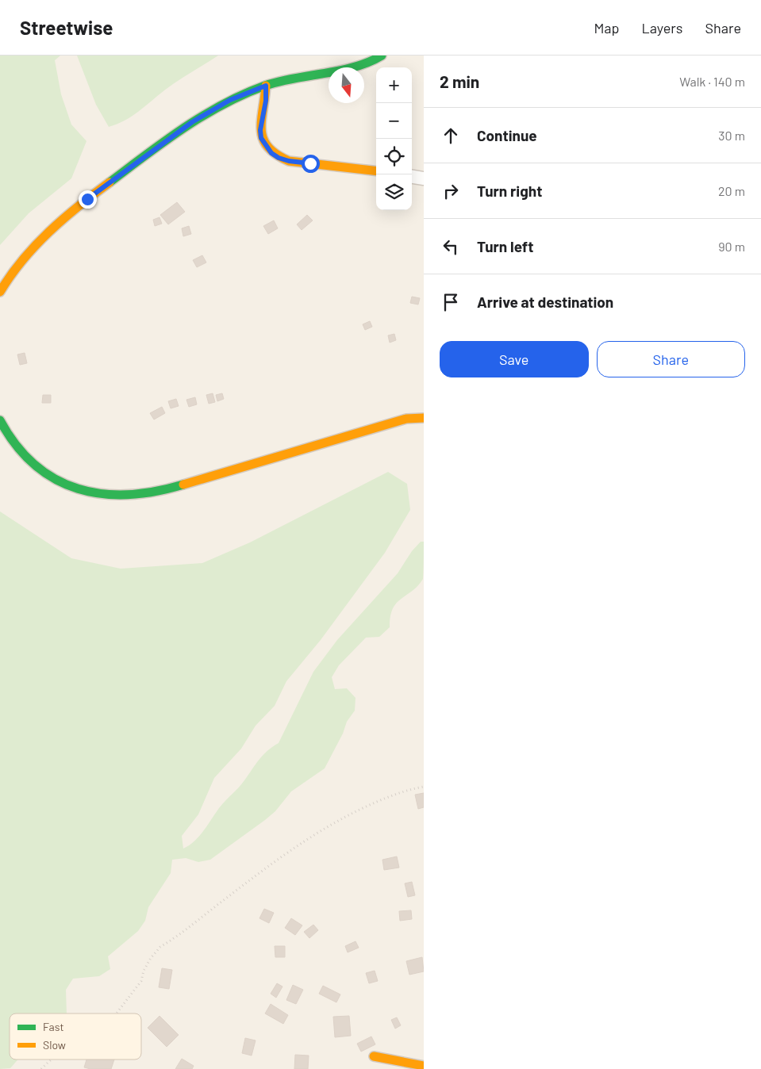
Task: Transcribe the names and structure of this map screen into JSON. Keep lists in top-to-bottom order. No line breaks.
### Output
{"legend":["Fast","Slow"],"north":"bottom","page":{"header":"Streetwise","nav":["Map","Layers","Share"],"heading":["2 min","Walk · 140 m"],"map_buttons":["+","−"],"list":[["Continue","30 m"],["Turn right","20 m"],["Turn left","90 m"],"Arrive at destination"],"buttons":["Save","Share"]}}
